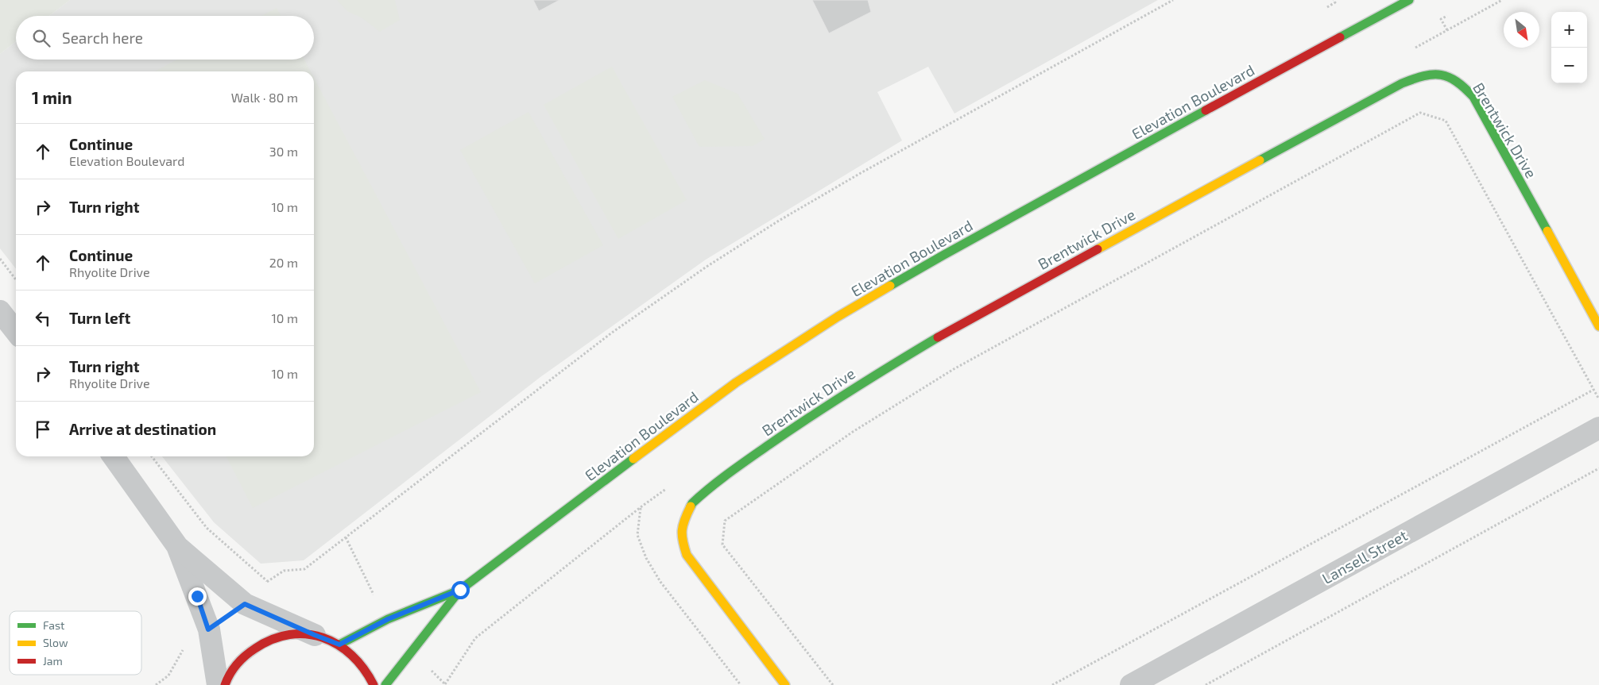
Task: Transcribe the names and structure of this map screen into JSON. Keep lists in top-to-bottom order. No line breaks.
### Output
{"streets":{"street":["Elevation Boulevard","Brentwick Drive","Lansell Street"]},"legend":["Fast","Slow","Jam"],"north":"bottom right","page":{"map_buttons":["+","−"],"search":"Search here","heading":["1 min","Walk · 80 m"],"list":[["Continue","Elevation Boulevard","30 m"],["Turn right","10 m"],["Continue","Rhyolite Drive","20 m"],["Turn left","10 m"],["Turn right","Rhyolite Drive","10 m"],"Arrive at destination"]}}
